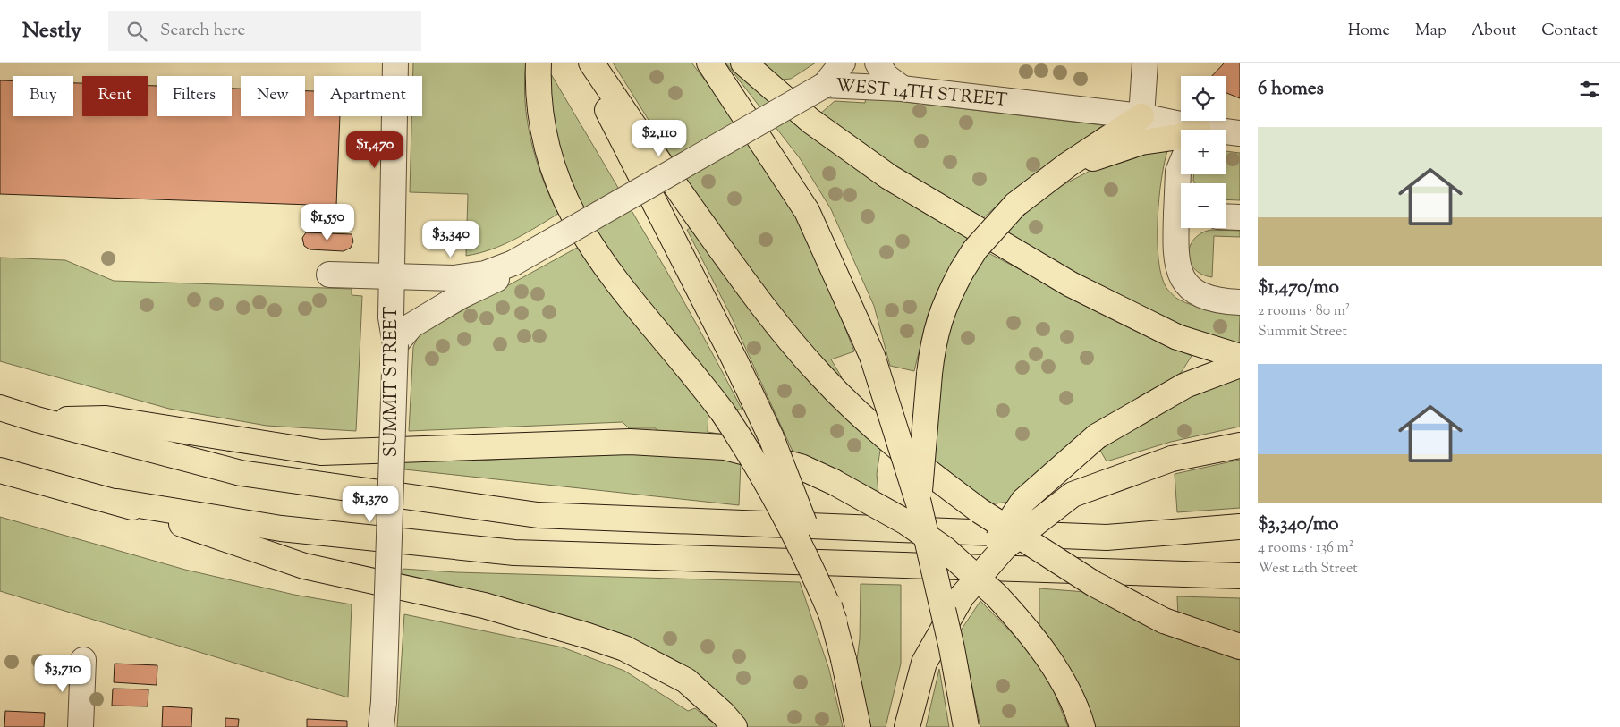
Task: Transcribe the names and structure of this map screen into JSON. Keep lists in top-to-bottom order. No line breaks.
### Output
{"streets":{"street":["WEST 14TH STREET","SUMMIT STREET"]},"crossings":[["WEST 14TH STREET","SUMMIT STREET"]],"page":{"header":"Nestly","search":"Search here","nav":["Home","Map","About","Contact"],"heading":"6 homes","map_buttons":["+","−"],"chip":["Buy","Rent","Filters","New","Apartment"],"list":[{"name":"$1,470/mo","note":"2 rooms · 80 m² · Summit Street"},{"name":"$3,340/mo","note":"4 rooms · 136 m² · West 14th Street"}],"price":["$2,110","$1,470","$1,550","$3,340","$1,370","$3,710"]}}
